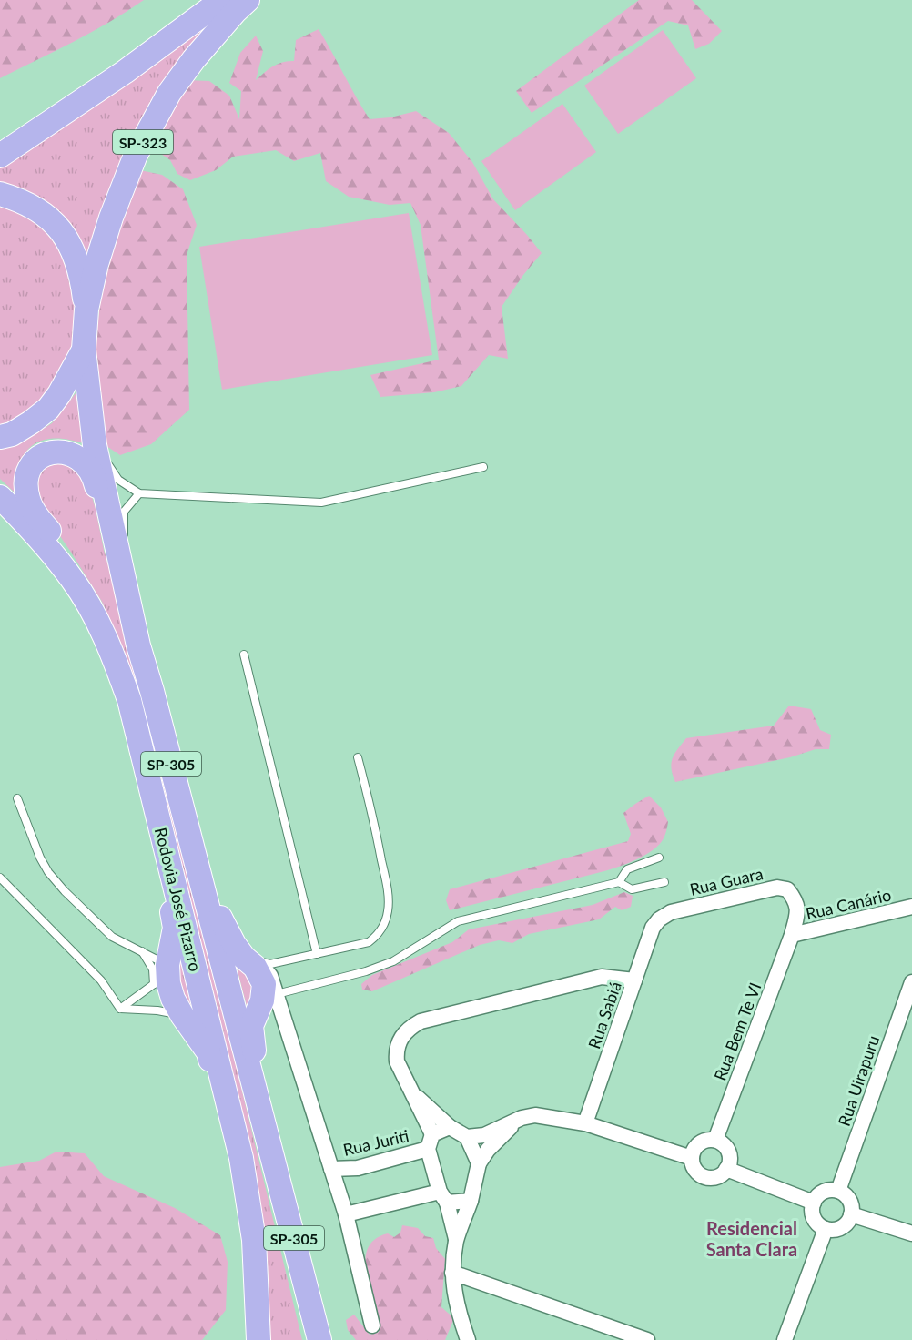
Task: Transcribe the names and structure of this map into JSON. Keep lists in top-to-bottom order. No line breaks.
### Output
{"streets":{"main road":["SP-323","SP-305","Rodovia José Pizarro"],"street":["Rua Guara","Rua Canário","Rua Sabiá","Rua Bem Te VI","Rua Uirapuru","Rua Juriti"]},"crossings":[["SP-323","Rodovia José Pizarro"],["Rua Guara","Rua Canário"],["Rua Guara","Rua Sabiá"],["Rua Guara","Rua Bem Te VI"],["Rua Canário","Rua Bem Te VI"]],"districts":["Residencial Santa Clara"]}
